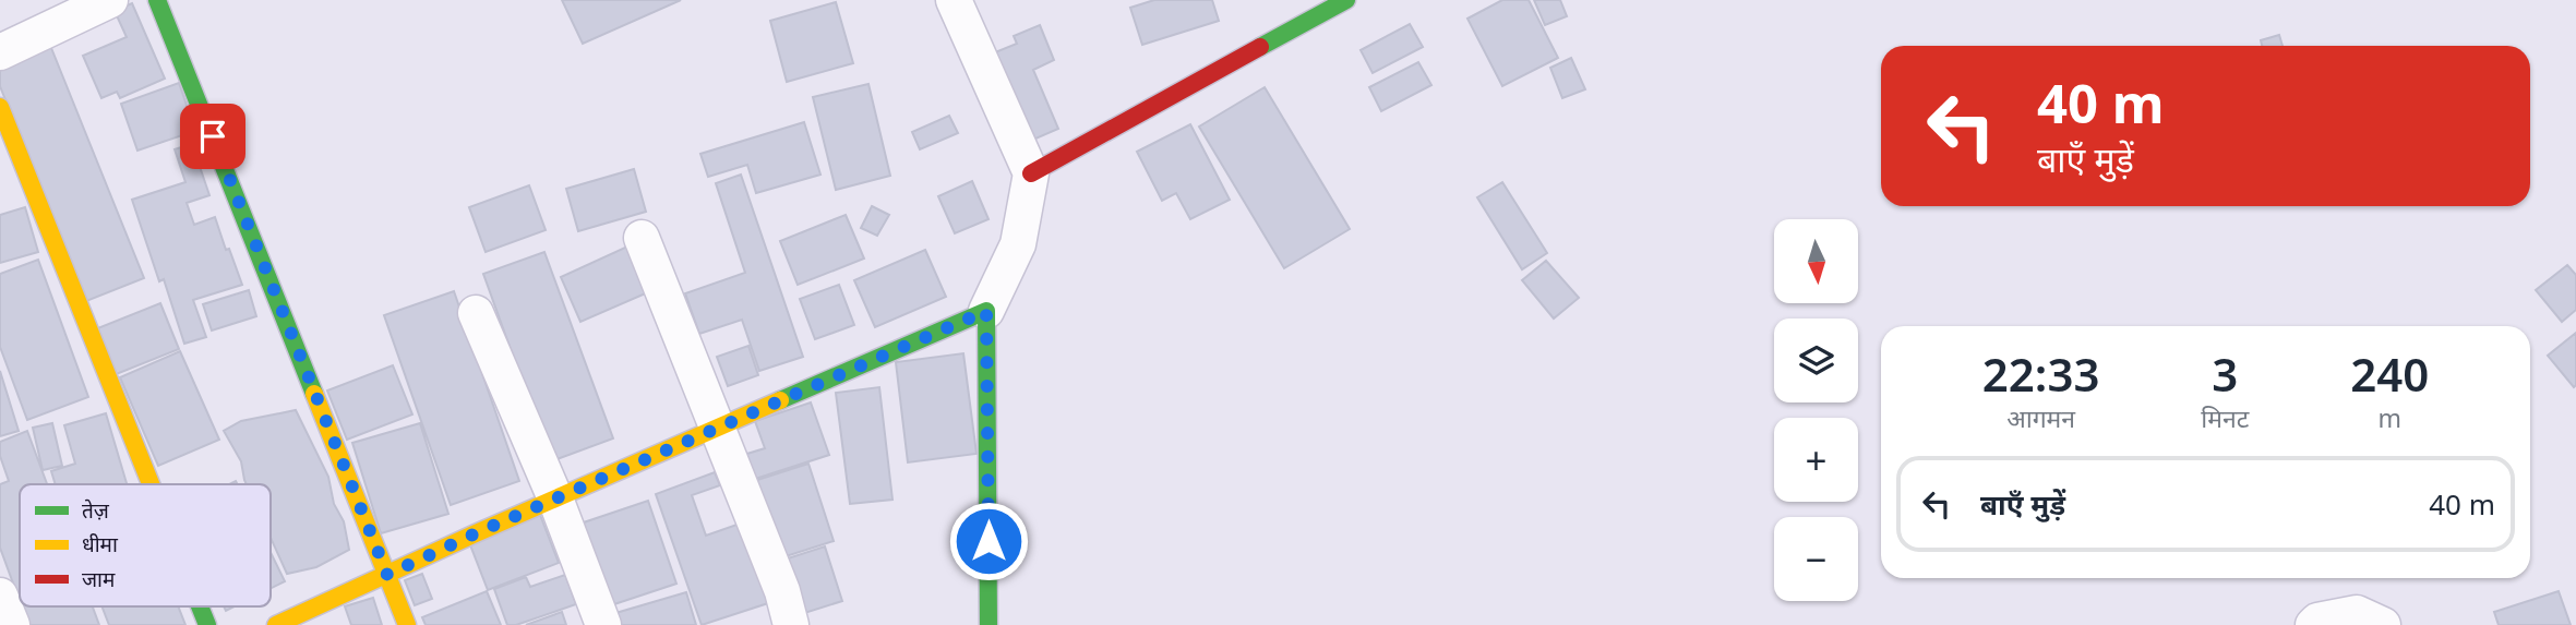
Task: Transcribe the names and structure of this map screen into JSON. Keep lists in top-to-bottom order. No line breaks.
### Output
{"legend":["तेज़","धीमा","जाम"],"north":"bottom","page":{"turn":["40 m","बाएँ मुड़ें"],"map_buttons":["+","−"],"eta":["22:33","आगमन","3","मिनट","240","m"],"list":[{"name":"बाएँ मुड़ें","value":"40 m"}]}}
